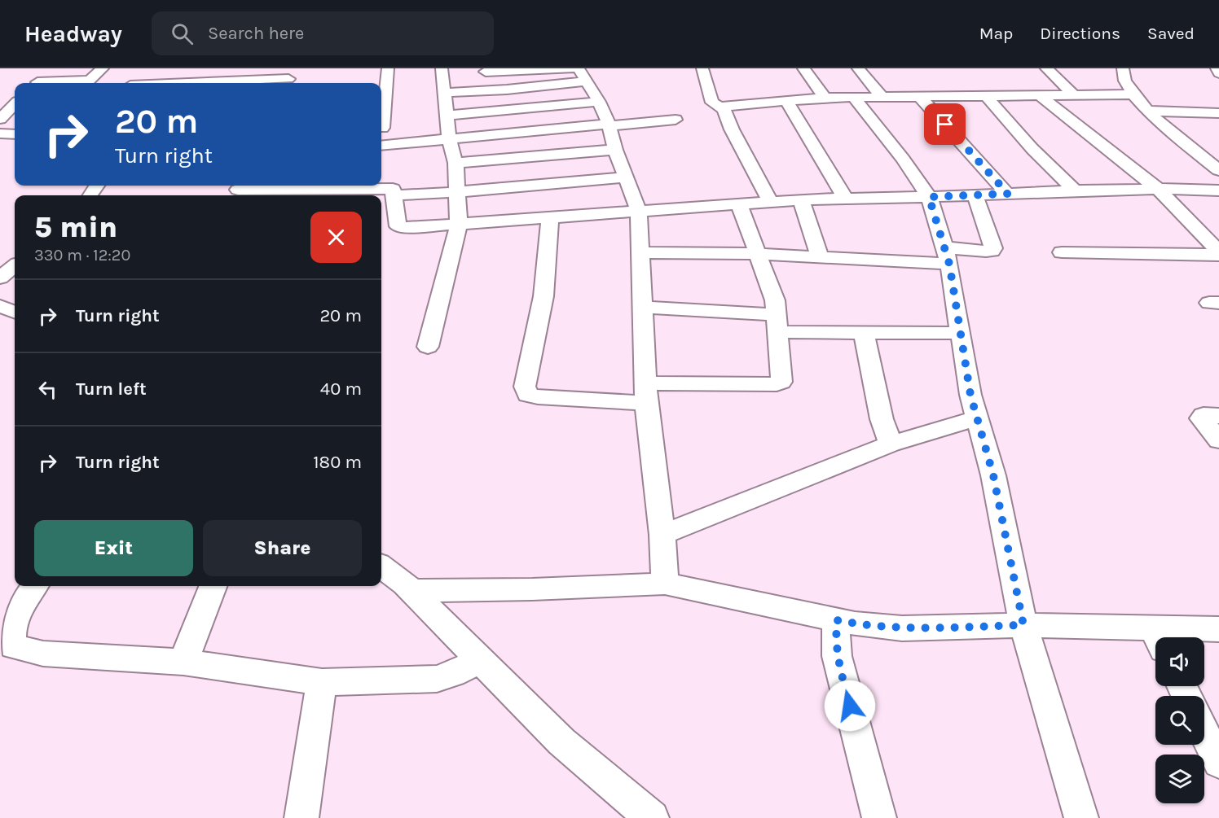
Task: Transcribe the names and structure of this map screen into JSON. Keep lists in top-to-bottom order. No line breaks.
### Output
{"page":{"header":"Headway","search":"Search here","nav":["Map","Directions","Saved"],"turn":["20 m","Turn right"],"heading":["5 min","330 m · 12:20"],"list":[{"name":"Turn right","value":"20 m"},{"name":"Turn left","value":"40 m"},{"name":"Turn right","value":"180 m"}],"buttons":["Exit","Share"]}}
